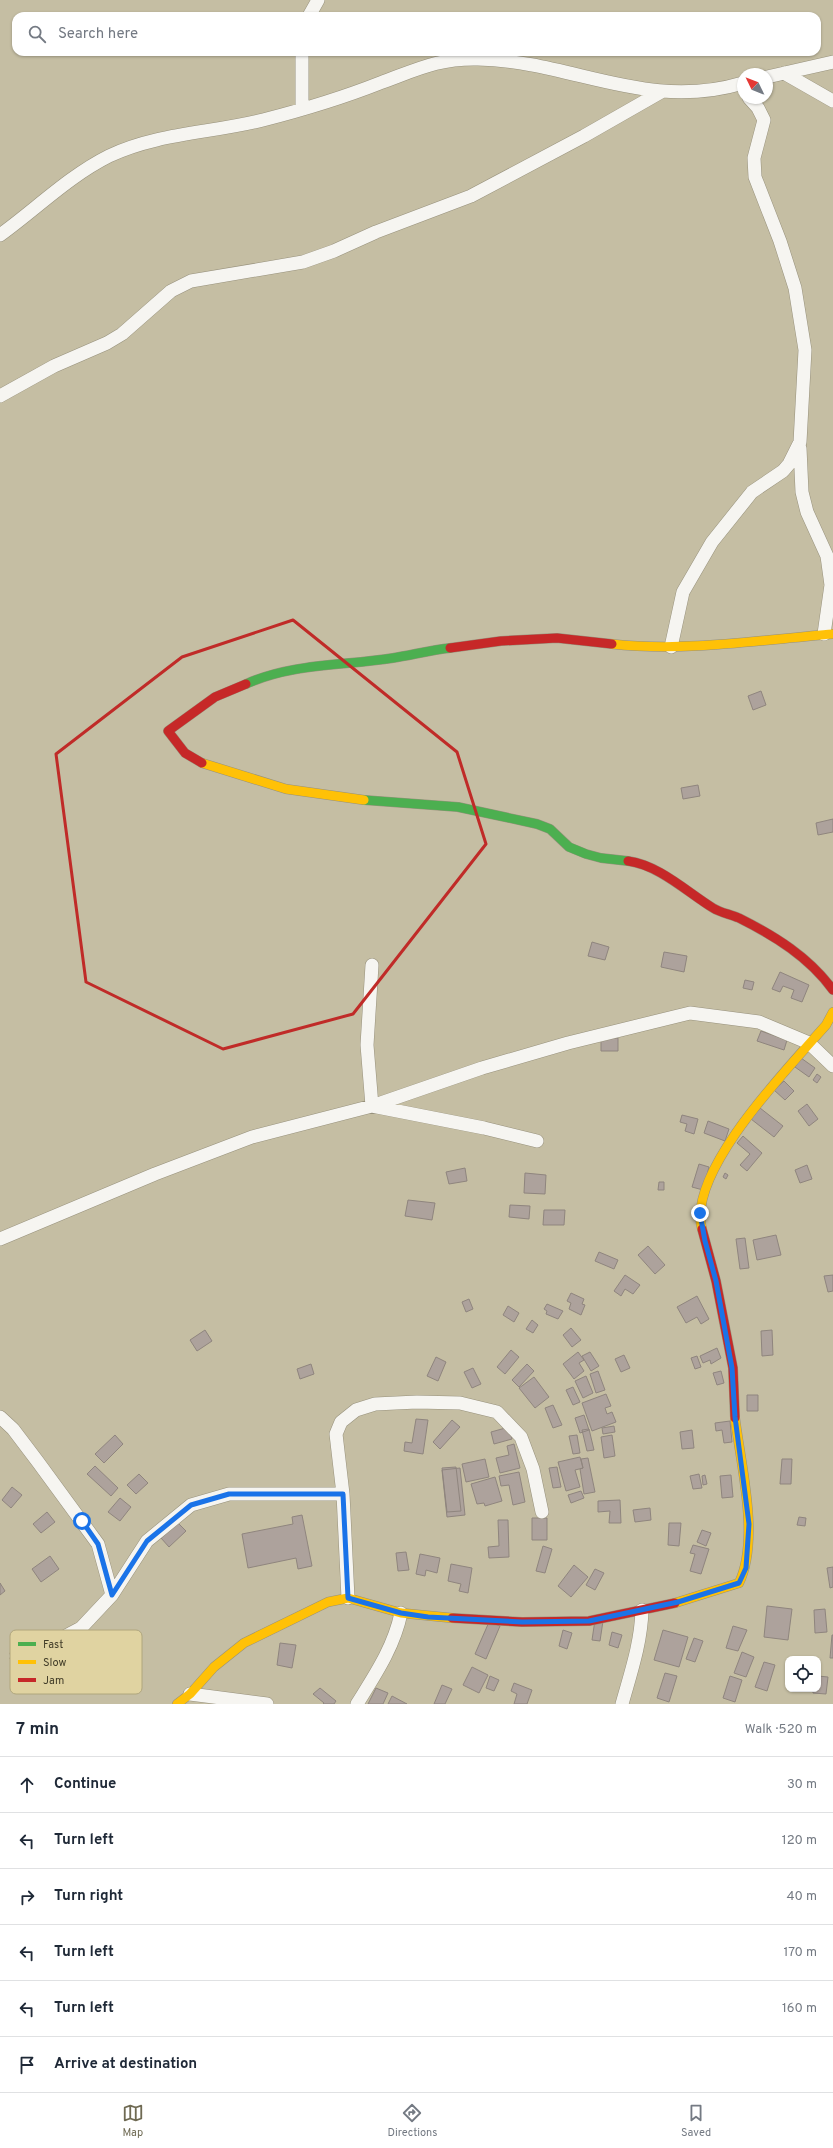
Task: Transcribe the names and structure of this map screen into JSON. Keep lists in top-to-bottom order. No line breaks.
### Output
{"legend":["Fast","Slow","Jam"],"north":"top left","page":{"search":"Search here","heading":["7 min","Walk · 520 m"],"list":[["Continue","30 m"],["Turn left","120 m"],["Turn right","40 m"],["Turn left","170 m"],["Turn left","160 m"],"Arrive at destination"],"nav":["Map","Directions","Saved"]}}
